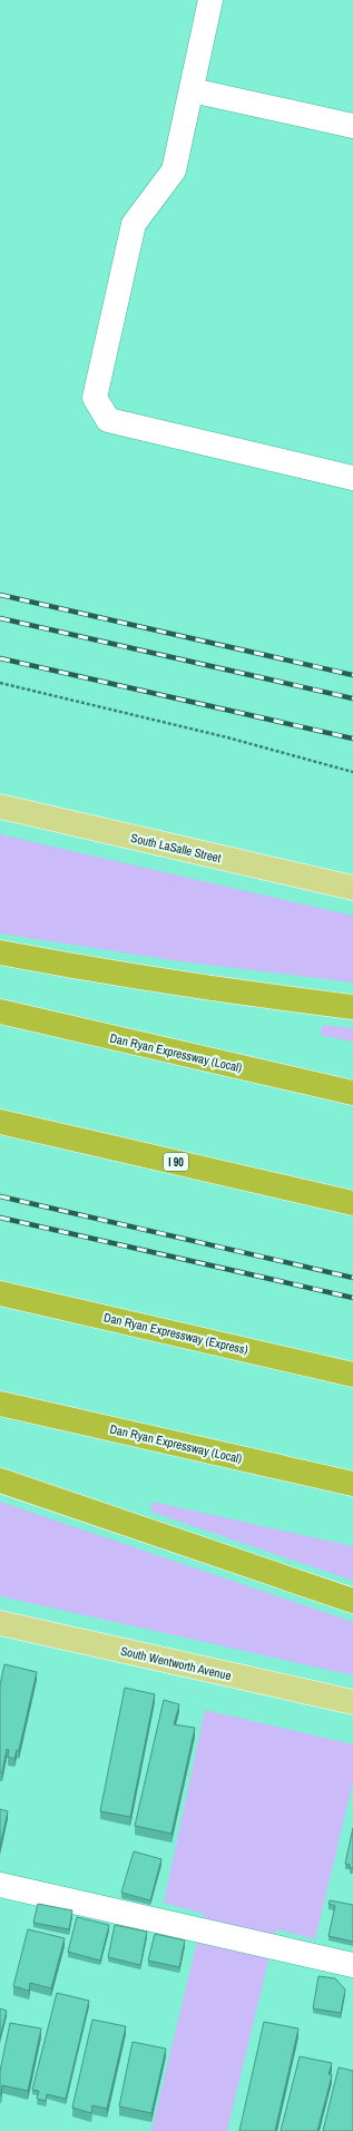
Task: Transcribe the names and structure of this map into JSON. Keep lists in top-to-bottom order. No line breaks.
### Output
{"streets":{"highway":["Dan Ryan Expressway (Local)","I 90","Dan Ryan Expressway (Express)"],"main road":["South LaSalle Street","South Wentworth Avenue"]}}
